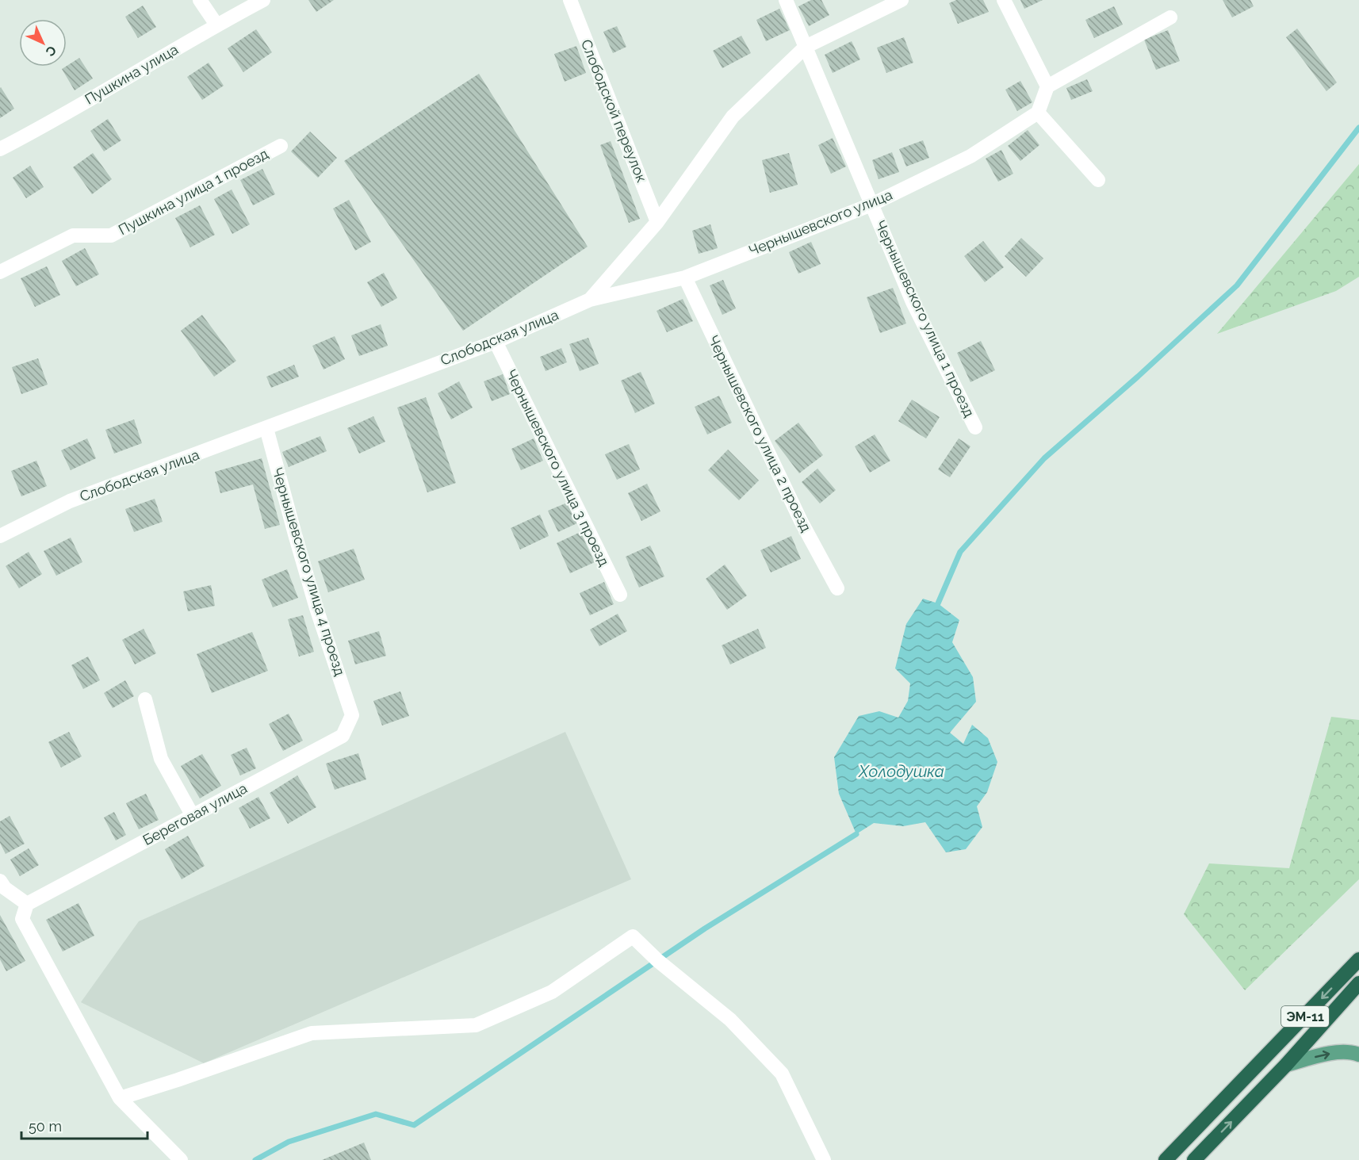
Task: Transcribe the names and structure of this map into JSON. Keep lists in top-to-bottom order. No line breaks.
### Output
{"streets":{"highway":["ЭМ-11"],"street":["Пушкина улица","Слободской переулок","Пушкина улица 1 проезд","Чернышевского улица","Чернышевского улица 1 проезд","Слободская улица","Чернышевского улица 2 проезд","Чернышевского улица 3 проезд","Чернышевского улица 4 проезд","Береговая улица"]},"crossings":[["Слободской переулок","Слободская улица"],["Чернышевского улица","Чернышевского улица 1 проезд"],["Чернышевского улица","Слободская улица"],["Чернышевского улица","Чернышевского улица 2 проезд"],["Чернышевского улица 1 проезд","Слободская улица"],["Слободская улица","Чернышевского улица 3 проезд"],["Слободская улица","Чернышевского улица 4 проезд"],["Чернышевского улица 4 проезд","Береговая улица"]],"water":["Холодушка"],"scale_bar":"50 m","north":"bottom right"}
